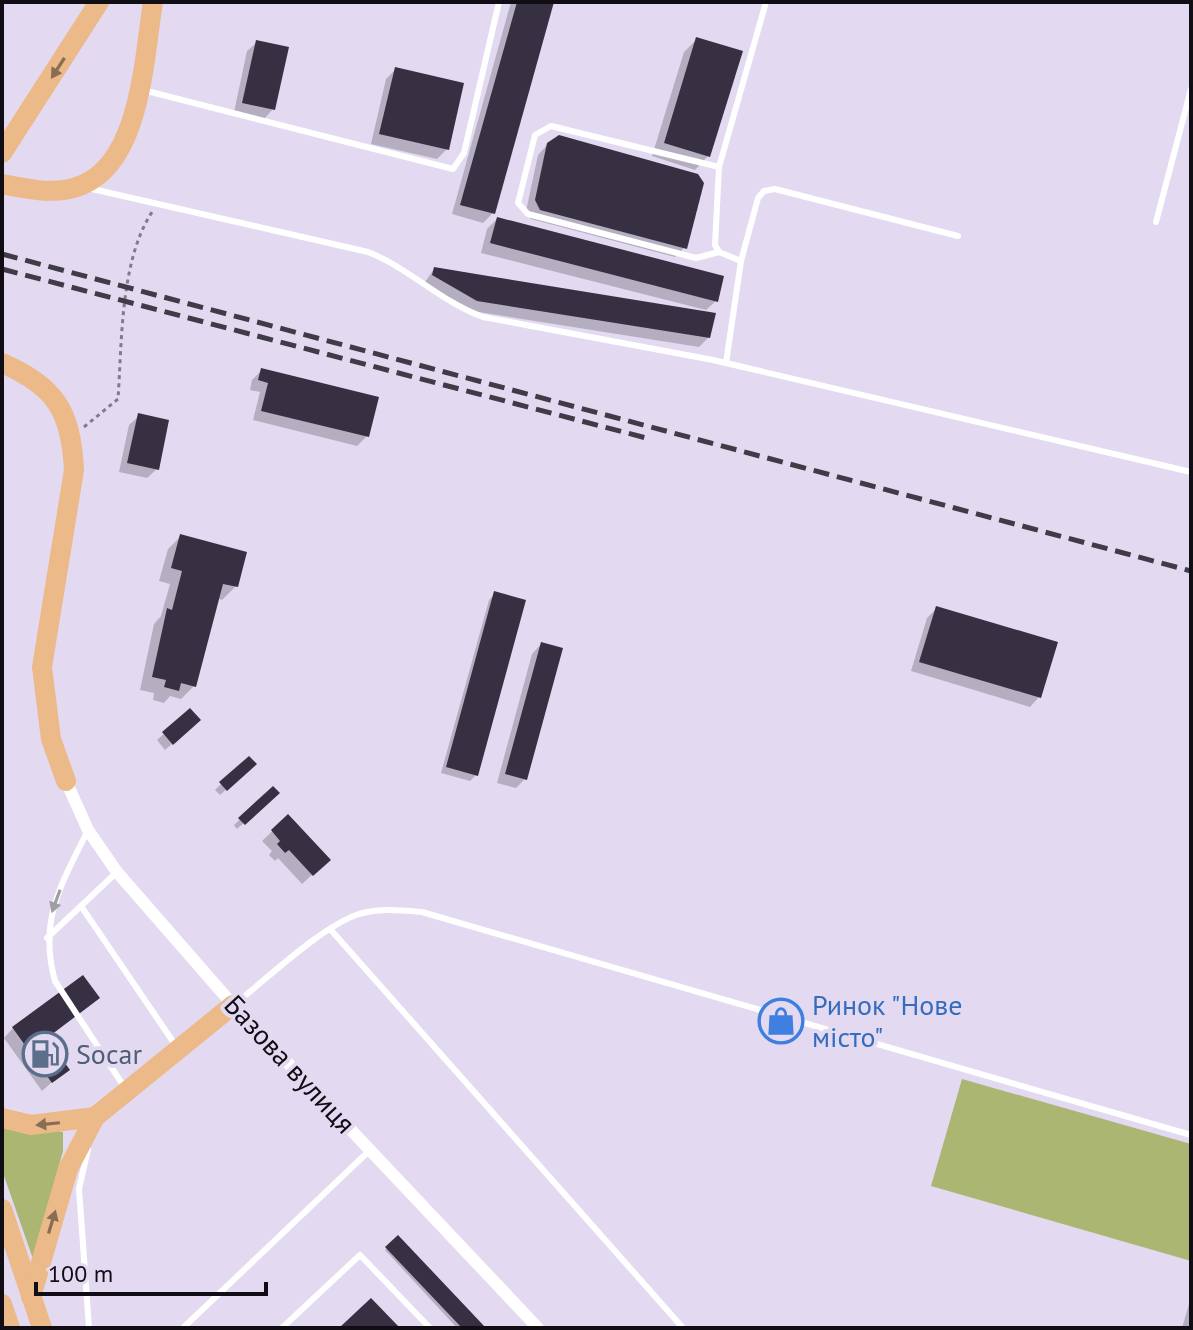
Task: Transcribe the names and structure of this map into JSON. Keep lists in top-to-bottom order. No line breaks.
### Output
{"streets":{"street":["Базова вулиця"]},"places":{"shop":["Ринок \"Нове місто\""],"fuel station":["Socar"]},"scale_bar":"100 m"}
